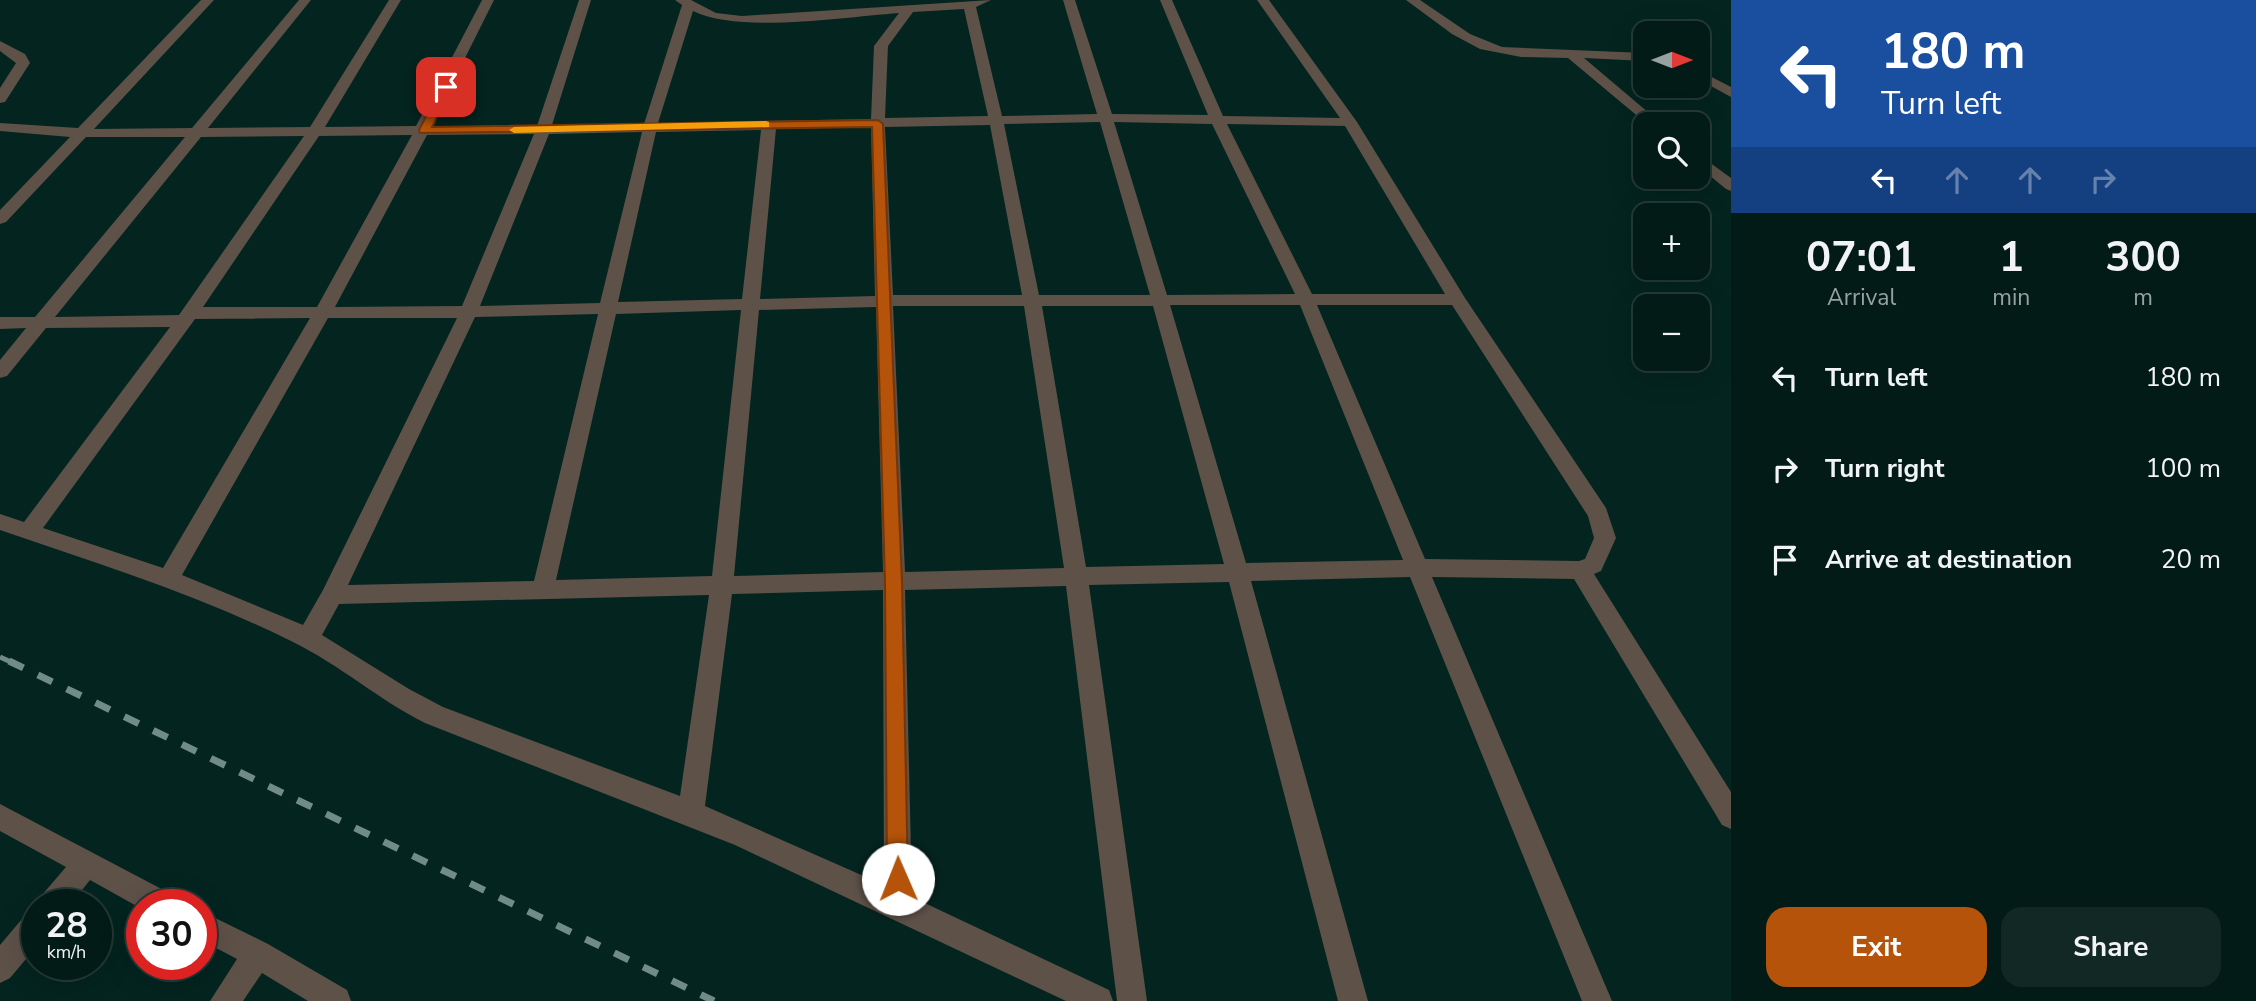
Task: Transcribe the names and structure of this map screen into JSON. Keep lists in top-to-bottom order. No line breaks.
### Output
{"north":"right","page":{"turn":["180 m","Turn left"],"map_buttons":["+","−"],"eta":["07:01","Arrival","1","min","300","m"],"list":[{"name":"Turn left","value":"180 m"},{"name":"Turn right","value":"100 m"},{"name":"Arrive at destination","value":"20 m"}],"speed":"28 km/h","limit":"30","buttons":["Exit","Share"]}}
